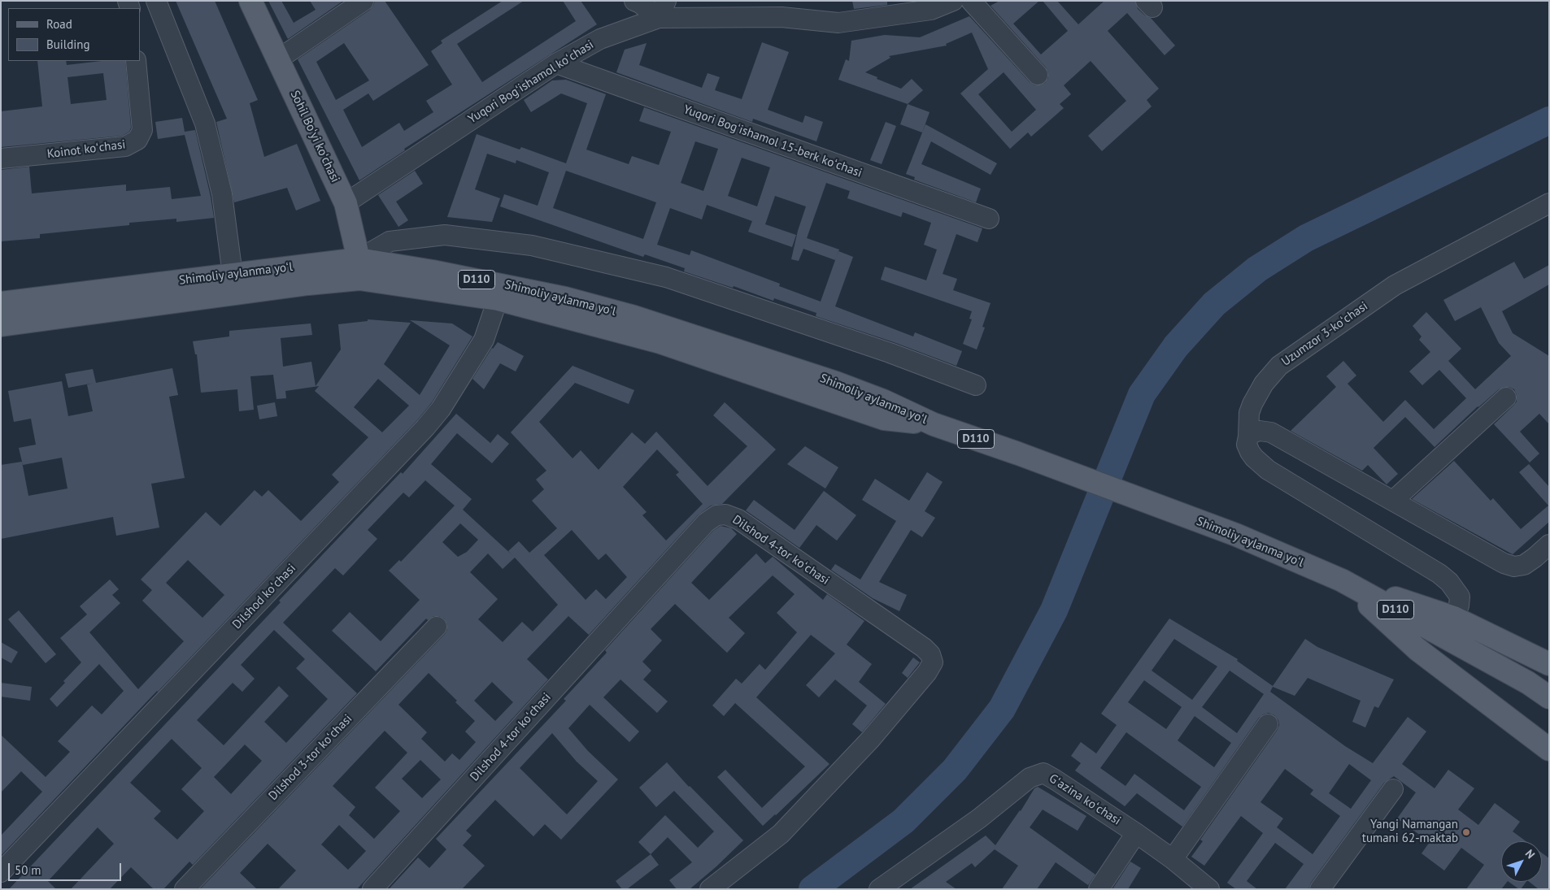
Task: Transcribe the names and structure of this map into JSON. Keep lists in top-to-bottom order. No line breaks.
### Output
{"streets":{"main road":["Sohil Boʻyi koʻchasi","Shimoliy aylanma yoʻl","D110"],"street":["Yuqori Bogʻishamol koʻchasi","Yuqori Bogʻishamol 15-berk koʻchasi","Koinot koʻchasi","Uzumzor 3-koʻchasi","Dilshod 4-tor koʻchasi","Dilshod koʻchasi","Dilshod 3-tor koʻchasi","Gʻazina koʻchasi"]},"crossings":[["Yuqori Bogʻishamol koʻchasi","Sohil Boʻyi koʻchasi"],["Yuqori Bogʻishamol koʻchasi","Yuqori Bogʻishamol 15-berk koʻchasi"],["Sohil Boʻyi koʻchasi","Shimoliy aylanma yoʻl"],["Shimoliy aylanma yoʻl","Dilshod koʻchasi"]],"places":["Yangi Namangan tumani 62-maktab"],"legend":["Road","Building"],"scale_bar":"50 m","north":"top right"}
